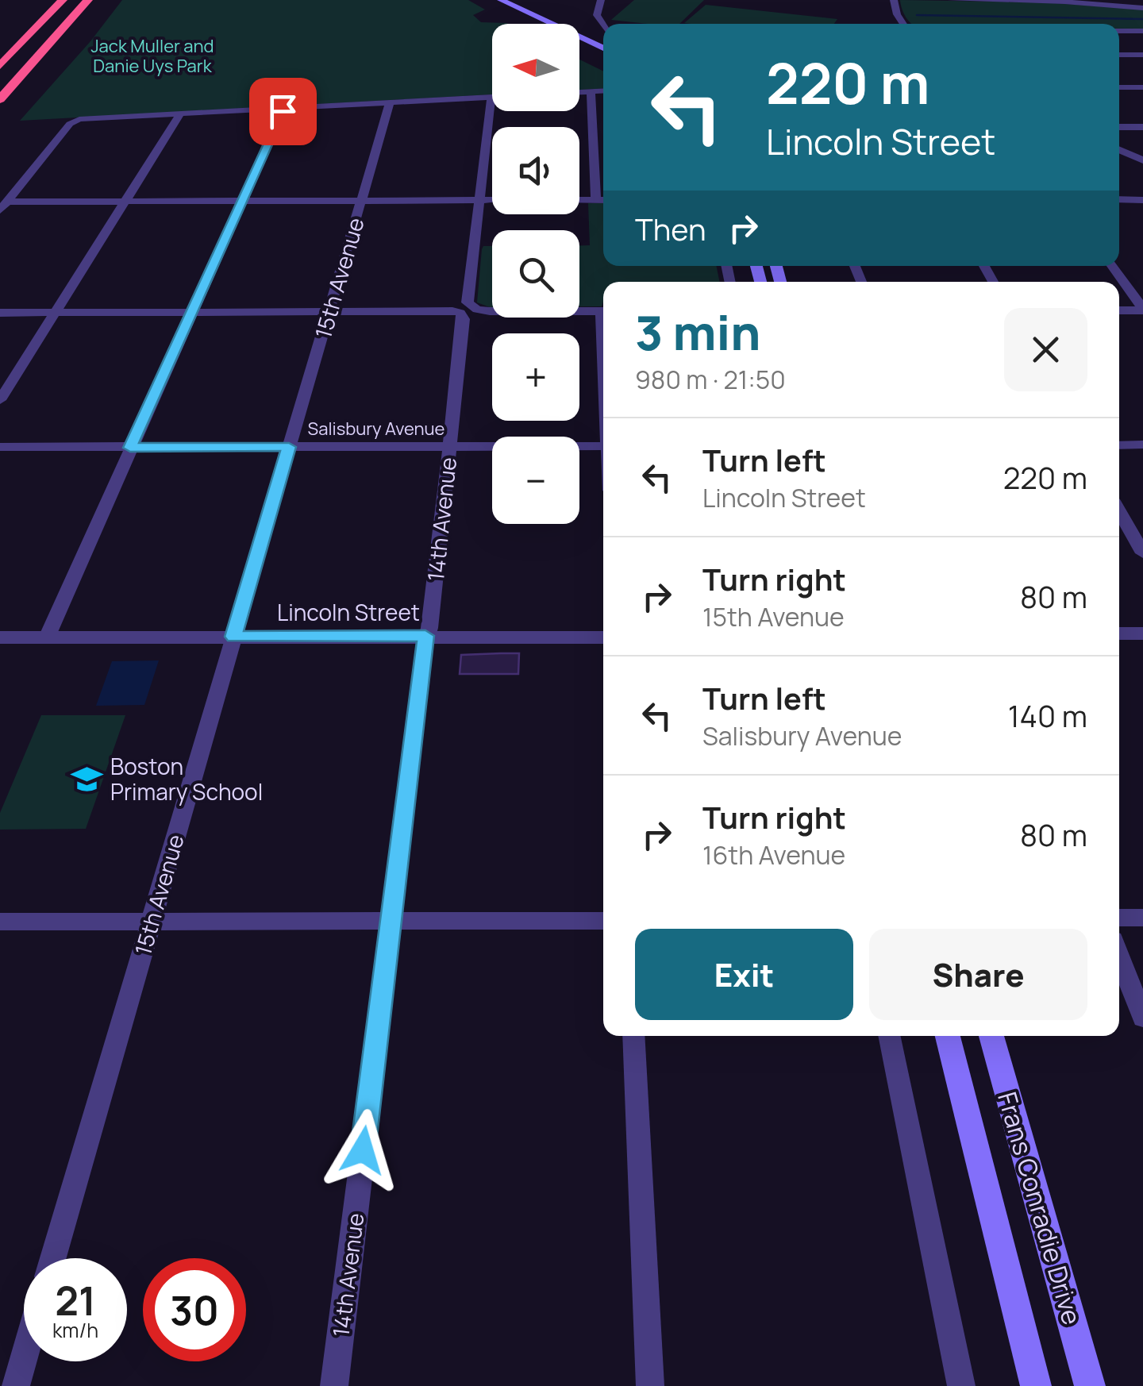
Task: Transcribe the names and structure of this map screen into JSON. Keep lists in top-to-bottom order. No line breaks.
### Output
{"streets":{"main road":["Frans Conradie Drive"],"street":["15th Avenue","Salisbury Avenue","14th Avenue","Lincoln Street"]},"crossings":[["15th Avenue","Salisbury Avenue"],["15th Avenue","Lincoln Street"],["Salisbury Avenue","14th Avenue"],["14th Avenue","Lincoln Street"]],"parks":["Jack Muller and Danie Uys Park"],"places":{"school or university":["Boston Primary School"]},"north":"left","page":{"map_buttons":["+","−"],"turn":["220 m","Lincoln Street"],"then":"Then","heading":["3 min","980 m · 21:50"],"list":[{"name":"Turn left","note":"Lincoln Street","value":"220 m"},{"name":"Turn right","note":"15th Avenue","value":"80 m"},{"name":"Turn left","note":"Salisbury Avenue","value":"140 m"},{"name":"Turn right","note":"16th Avenue","value":"80 m"}],"buttons":["Exit","Share"],"speed":"21 km/h","limit":"30"}}
